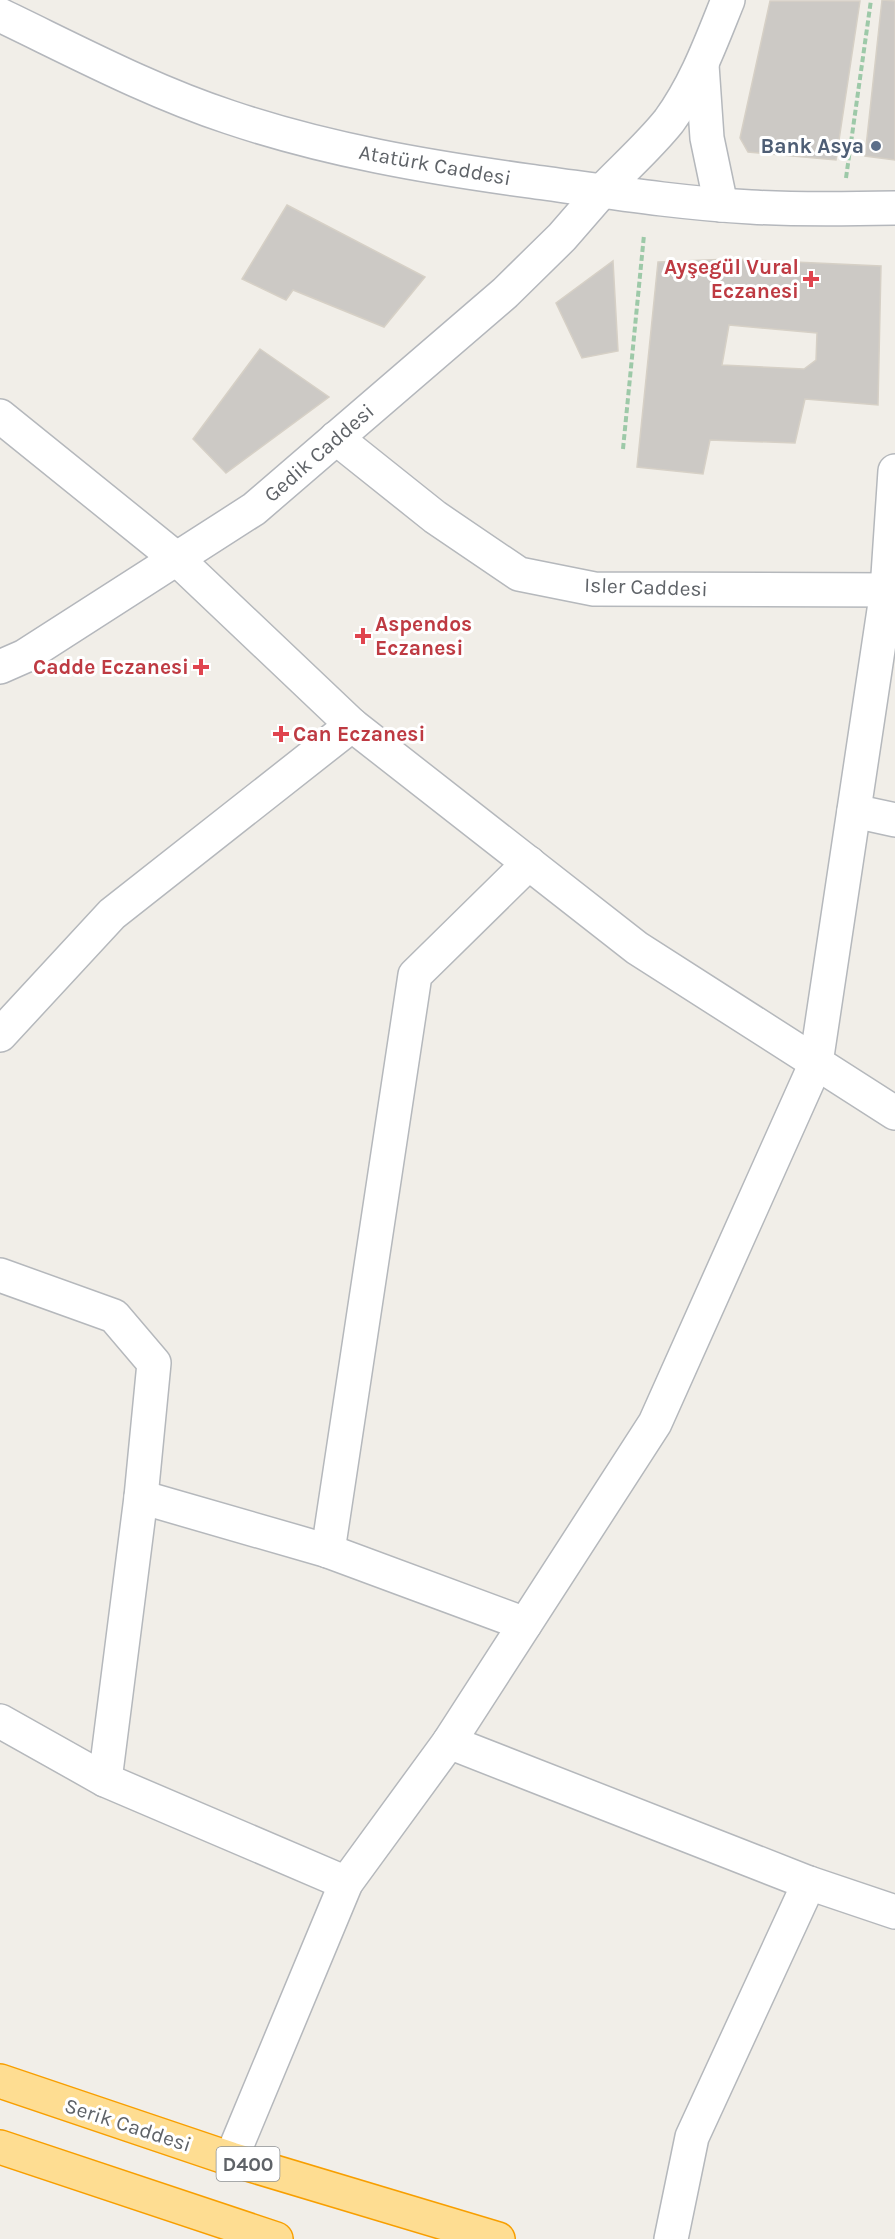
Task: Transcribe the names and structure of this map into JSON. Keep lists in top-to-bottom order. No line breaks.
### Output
{"streets":{"highway":["Serik Caddesi","D400"],"street":["Atatürk Caddesi","Gedik Caddesi","Isler Caddesi"]},"crossings":[["Atatürk Caddesi","Gedik Caddesi"],["Gedik Caddesi","Isler Caddesi"]],"places":{"other":["Bank Asya"],"health":["Ayşegül Vural Eczanesi","Aspendos Eczanesi","Cadde Eczanesi","Can Eczanesi"]}}
